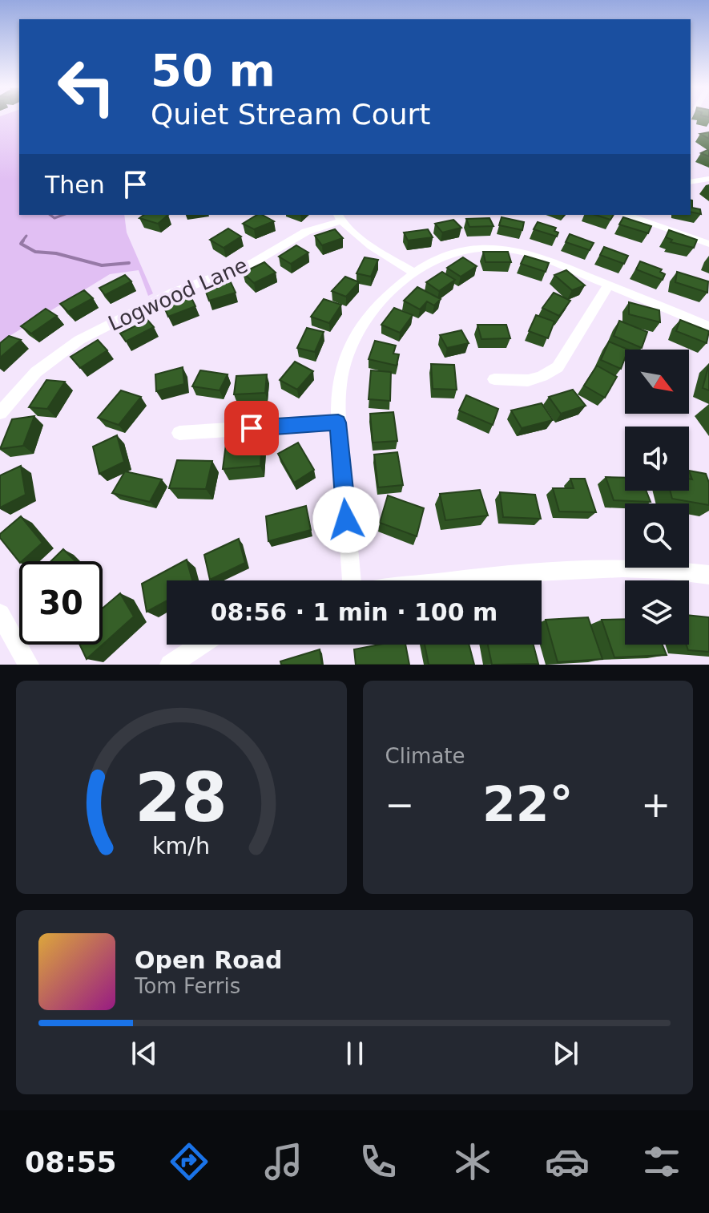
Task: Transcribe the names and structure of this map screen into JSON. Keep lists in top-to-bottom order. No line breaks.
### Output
{"streets":{"street":["Logwood Lane"]},"north":"bottom right","page":{"turn":["50 m","Quiet Stream Court"],"then":"Then","limit":"30","trip":"08:56 · 1 min · 100 m","tile":"Climate","heat":["−","22°","+"],"song":["Open Road","Tom Ferris"],"tabs":"08:55","gauge":["28","km/h"]}}
